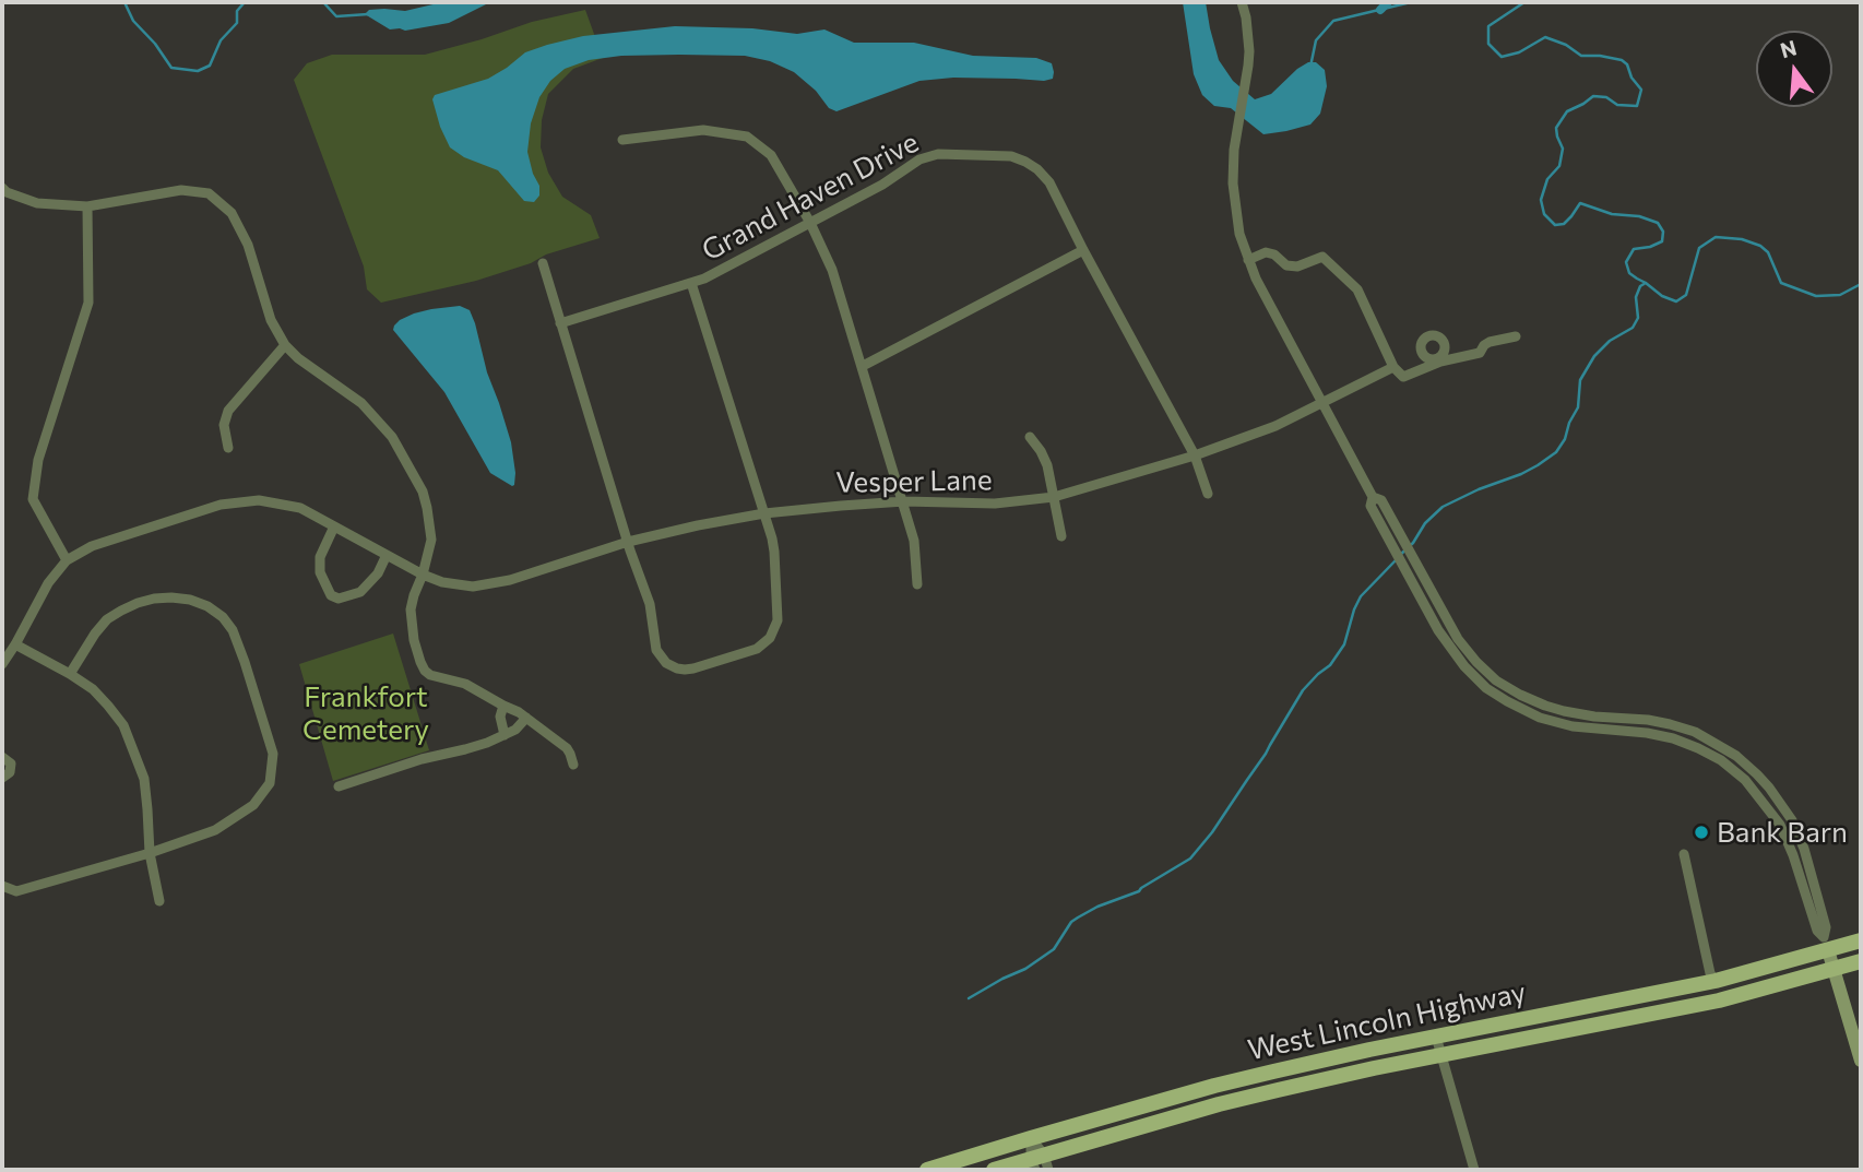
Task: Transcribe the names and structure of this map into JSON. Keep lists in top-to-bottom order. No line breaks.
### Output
{"streets":{"main road":["West Lincoln Highway"],"street":["Grand Haven Drive","Vesper Lane"]},"crossings":[["Grand Haven Drive","Vesper Lane"]],"parks":["Frankfort Cemetery"],"places":["Bank Barn"],"north":"top"}
